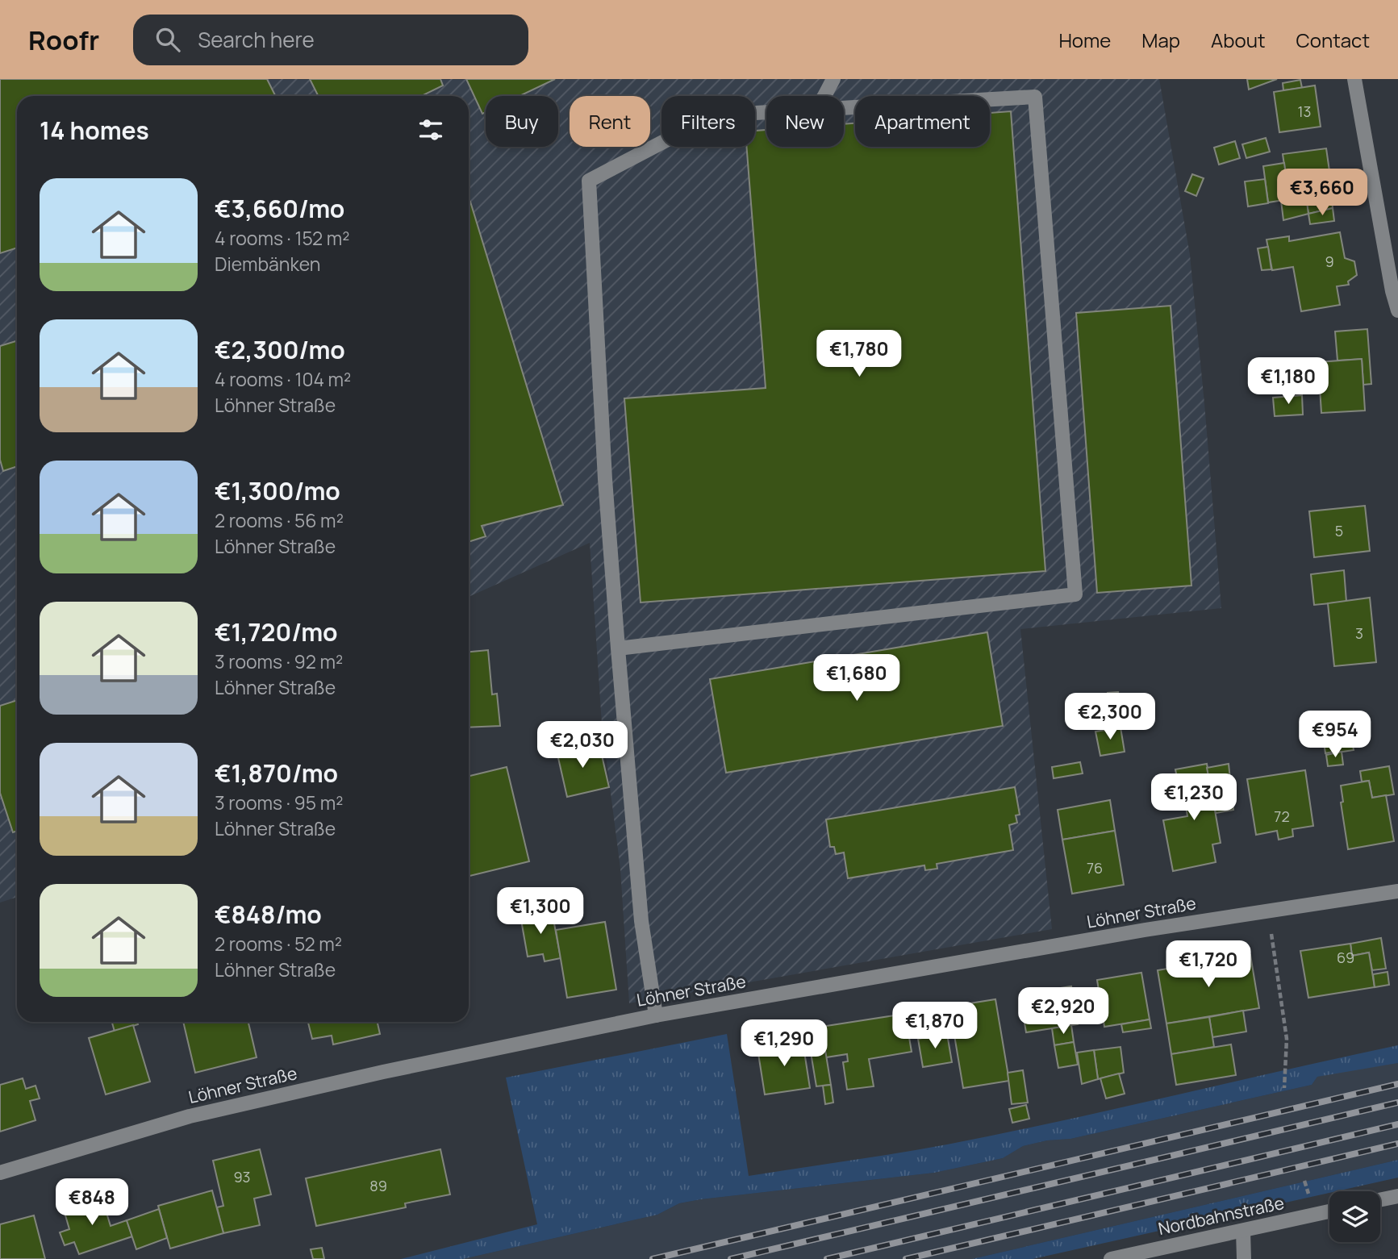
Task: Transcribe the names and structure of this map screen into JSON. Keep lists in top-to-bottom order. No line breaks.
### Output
{"streets":{"street":["Löhner Straße","Nordbahnstraße"]},"house_numbers":["13","9","5","3","72","76","69","93","89"],"page":{"header":"Roofr","search":"Search here","nav":["Home","Map","About","Contact"],"chip":["Buy","Rent","Filters","New","Apartment"],"heading":"14 homes","list":[{"name":"€3,660/mo","note":"4 rooms · 152 m² · Diembänken"},{"name":"€2,300/mo","note":"4 rooms · 104 m² · Löhner Straße"},{"name":"€1,300/mo","note":"2 rooms · 56 m² · Löhner Straße"},{"name":"€1,720/mo","note":"3 rooms · 92 m² · Löhner Straße"},{"name":"€1,870/mo","note":"3 rooms · 95 m² · Löhner Straße"},{"name":"€848/mo","note":"2 rooms · 52 m² · Löhner Straße"}],"price":["€3,660","€1,780","€1,180","€1,680","€2,300","€954","€2,030","€1,230","€1,300","€1,720","€2,920","€1,870","€1,290","€848"]}}
